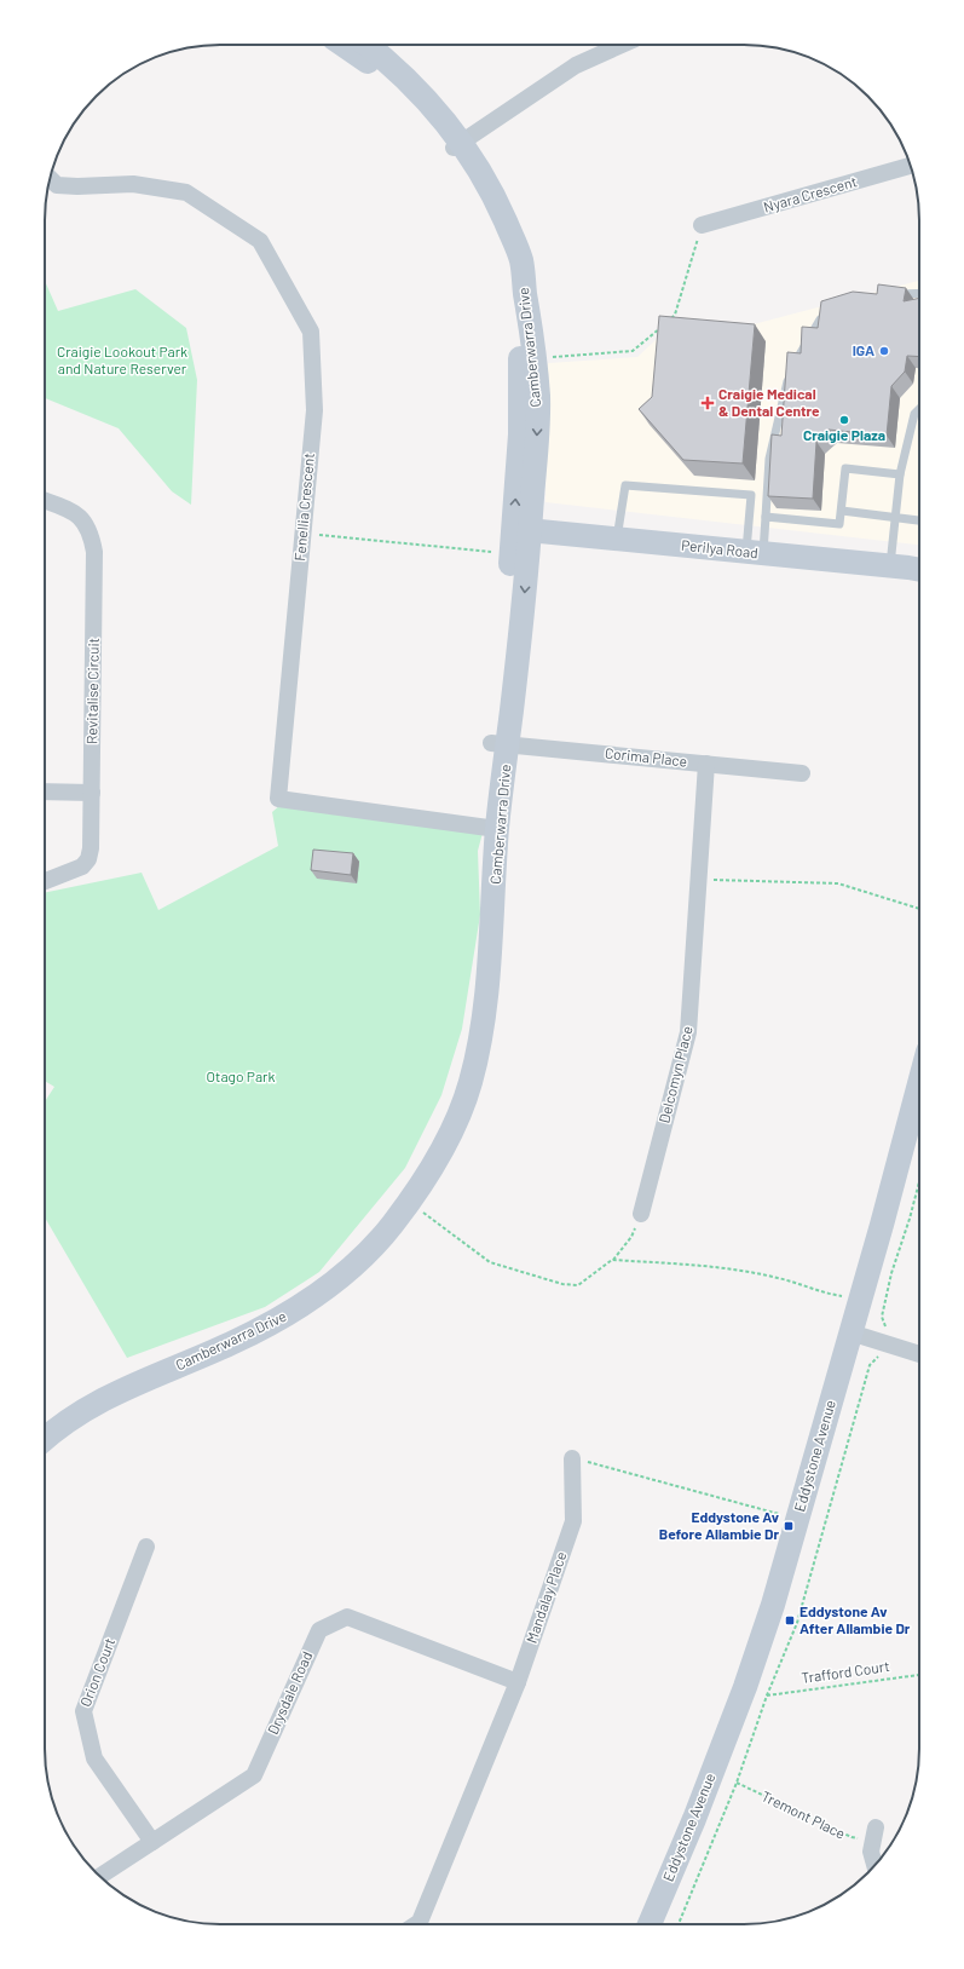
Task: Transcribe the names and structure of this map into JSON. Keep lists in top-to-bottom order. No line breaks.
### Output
{"streets":{"street":["Nyara Crescent","Camberwarra Drive","Fenellia Crescent","Perilya Road","Revitalise Circuit","Corima Place","Delcomyn Place","Eddystone Avenue","Mandalay Place","Orion Court","Drysdale Road"],"path":["Trafford Court","Tremont Place"]},"crossings":[["Camberwarra Drive","Fenellia Crescent"],["Camberwarra Drive","Perilya Road"],["Camberwarra Drive","Corima Place"],["Corima Place","Delcomyn Place"],["Mandalay Place","Drysdale Road"],["Orion Court","Drysdale Road"]],"parks":["Craigie Lookout Park and Nature Reserver","Otago Park"],"places":{"other":["IGA","Craigie Plaza"],"health":["Craigie Medical & Dental Centre"],"transit":["Eddystone Av Before Allambie Dr","Eddystone Av After Allambie Dr"]}}
